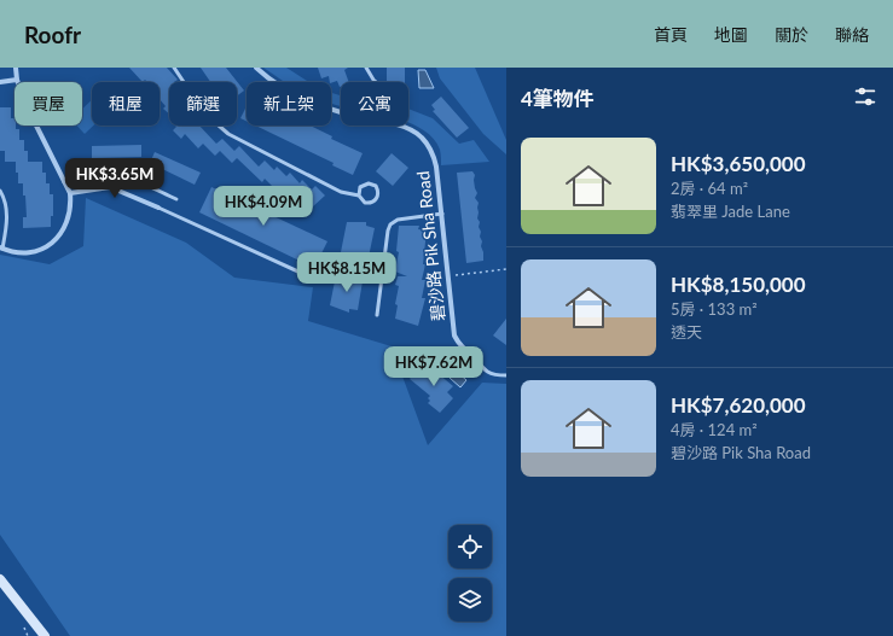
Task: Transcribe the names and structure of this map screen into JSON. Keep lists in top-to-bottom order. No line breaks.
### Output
{"streets":{"street":["碧沙路 Pik Sha Road"]},"page":{"header":"Roofr","nav":["首頁","地圖","關於","聯絡"],"heading":"4筆物件","chip":["買屋","租屋","篩選","新上架","公寓"],"list":[{"name":"HK$3,650,000","note":"2房 · 64 m² · 翡翠里 Jade Lane"},{"name":"HK$8,150,000","note":"5房 · 133 m² · 透天"},{"name":"HK$7,620,000","note":"4房 · 124 m² · 碧沙路 Pik Sha Road"}],"price":["HK$3.65M","HK$4.09M","HK$8.15M","HK$7.62M"]}}
